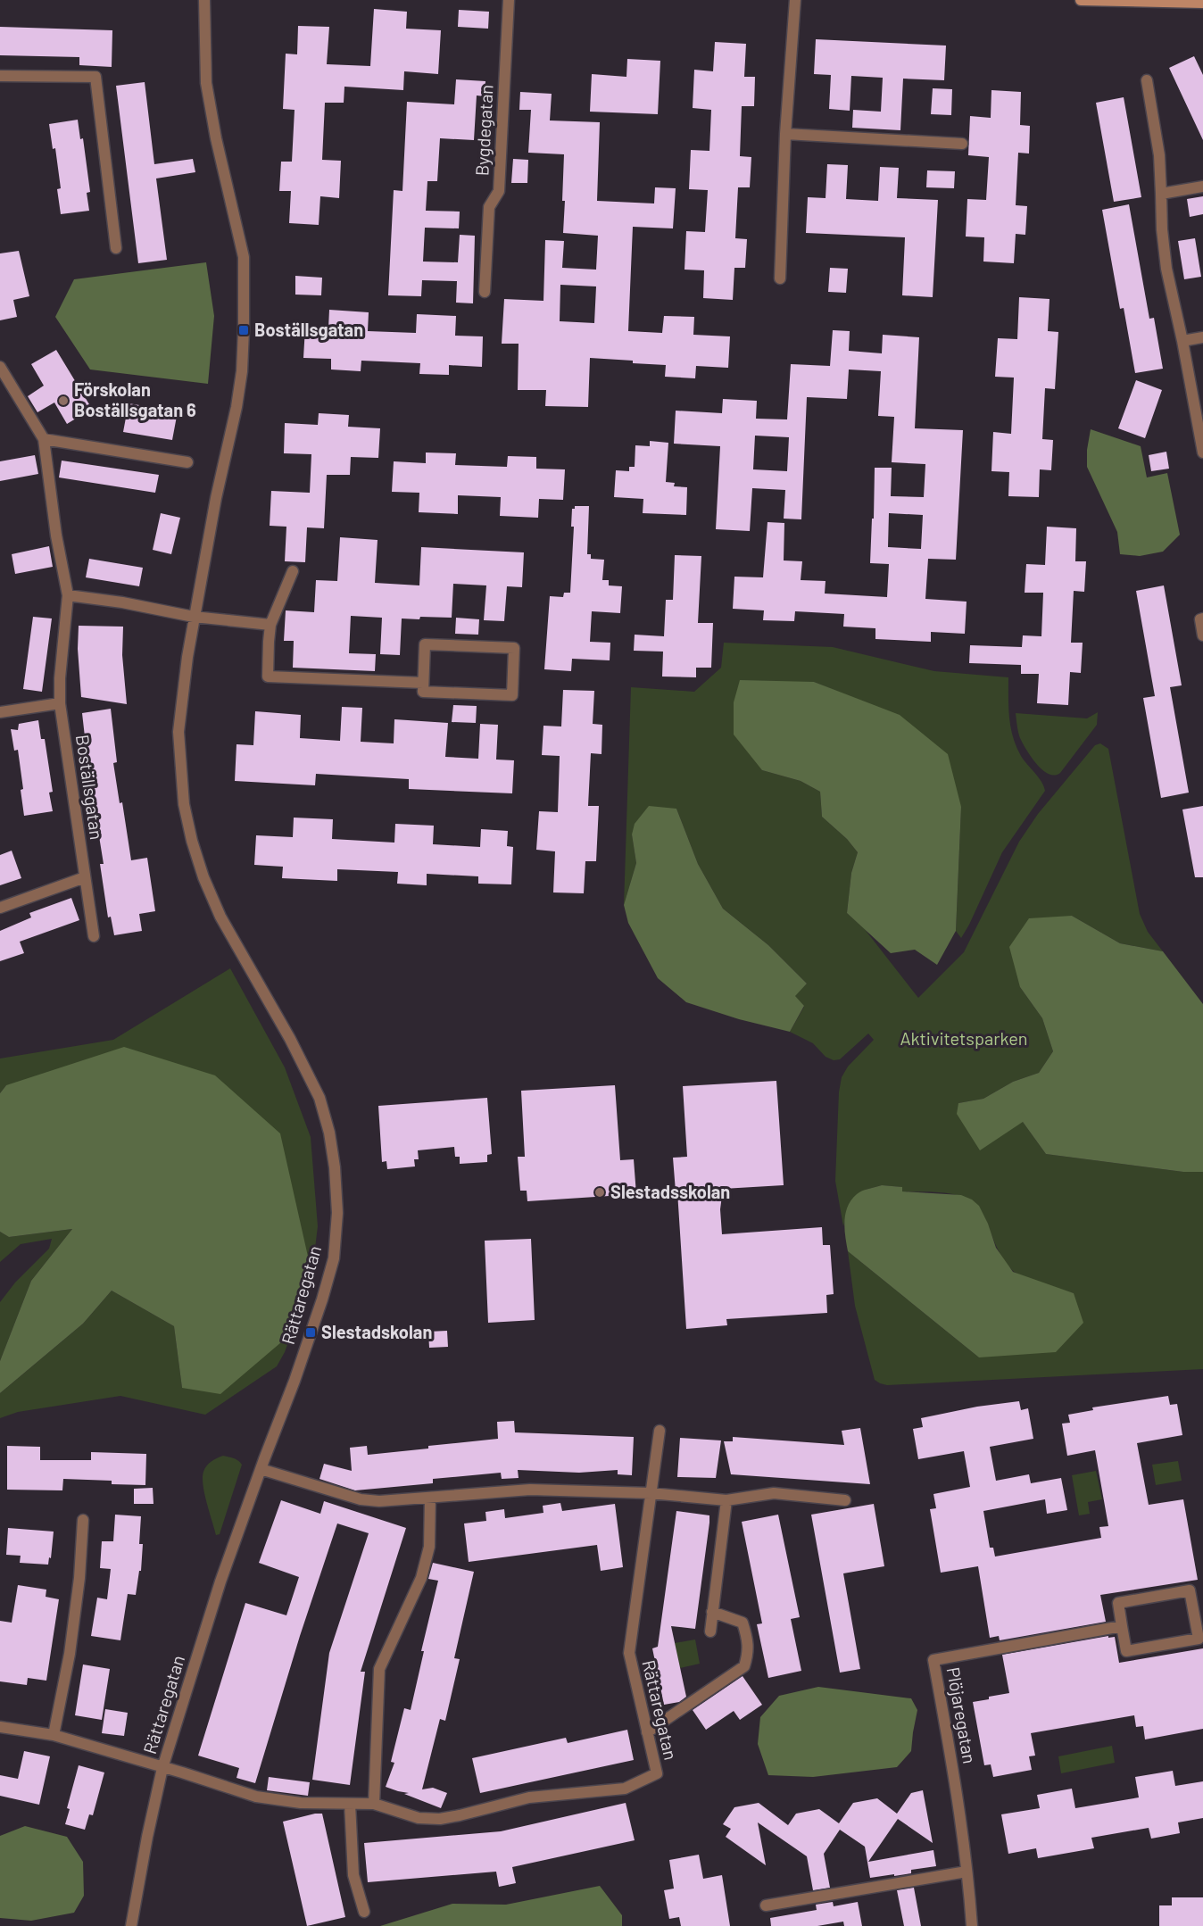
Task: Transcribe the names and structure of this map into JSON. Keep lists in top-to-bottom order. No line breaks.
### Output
{"streets":{"street":["Bygdegatan","Boställsgatan","Rättaregatan","Plöjaregatan"]},"parks":["Aktivitetsparken"],"places":{"transit":["Boställsgatan","Slestadskolan"],"other":["Förskolan Boställsgatan 6","Slestadsskolan"]}}
